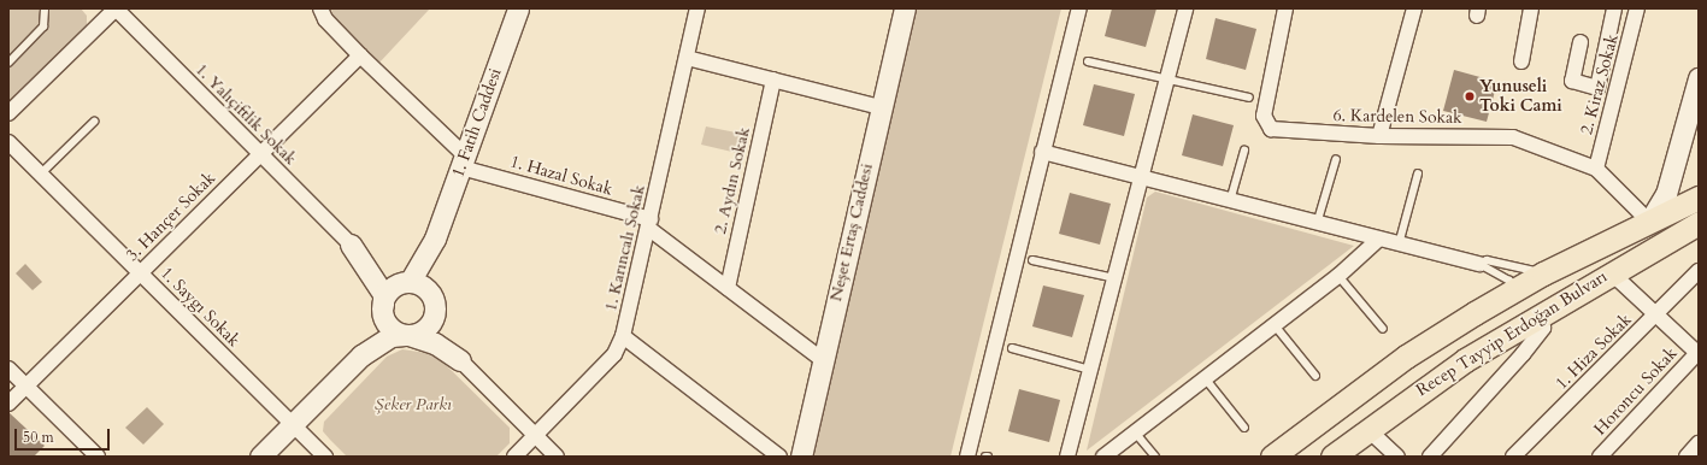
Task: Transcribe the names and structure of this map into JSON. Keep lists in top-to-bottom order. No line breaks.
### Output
{"streets":{"main road":["Recep Tayyip Erdoğan Bulvarı"],"street":["2. Kiraz Sokak","1. Yalıçiftlik Sokak","6. Kardelen Sokak","1. Fatih Caddesi","1. Hazal Sokak","2. Aydın Sokak","3. Hançer Sokak","Neşet Ertaş Caddesi","1. Karıncalı Sokak","1. Saygı Sokak","1. Hiza Sokak","Horoncu Sokak"]},"crossings":[["2. Kiraz Sokak","6. Kardelen Sokak"],["1. Yalıçiftlik Sokak","3. Hançer Sokak"],["6. Kardelen Sokak","Recep Tayyip Erdoğan Bulvarı"],["1. Fatih Caddesi","1. Hazal Sokak"],["1. Hazal Sokak","1. Karıncalı Sokak"],["3. Hançer Sokak","1. Saygı Sokak"]],"parks":["Şeker Parkı"],"places":["Yunuseli Toki Cami"],"scale_bar":"50 m"}
